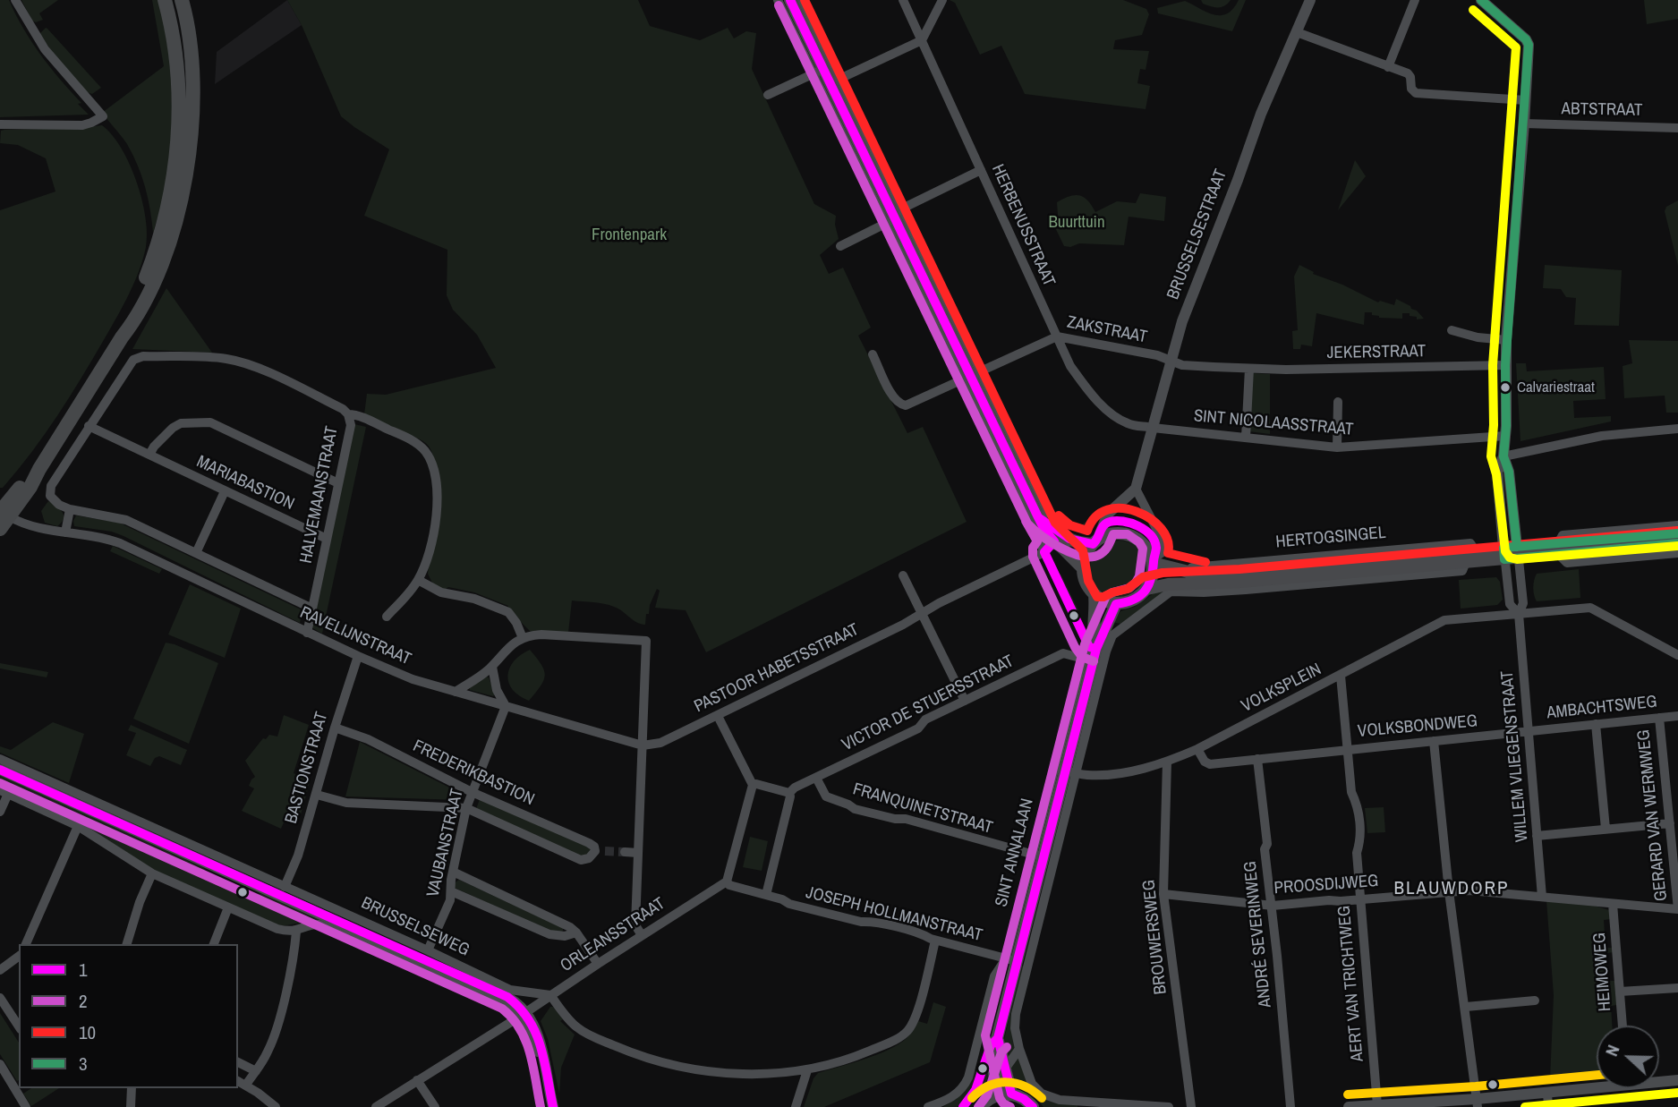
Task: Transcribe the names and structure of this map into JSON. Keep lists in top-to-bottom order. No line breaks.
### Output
{"streets":{"main road":["HERTOGSINGEL","SINT ANNALAAN"],"street":["ABTSTRAAT","HERBENUSSTRAAT","BRUSSELSESTRAAT","ZAKSTRAAT","JEKERSTRAAT","SINT NICOLAASSTRAAT","MARIABASTION","HALVEMAANSTRAAT","RAVELIJNSTRAAT","PASTOOR HABETSSTRAAT","VOLKSPLEIN","VICTOR DE STUERSSTRAAT","AMBACHTSWEG","VOLKSBONDWEG","WILLEM VLIEGENSTRAAT","BASTIONSTRAAT","FREDERIKBASTION","FRANQUINETSTRAAT","GERARD VAN WERMWEG","VAUBANSTRAAT","PROOSDIJWEG","JOSEPH HOLLMANSTRAAT","BRUSSELSEWEG","ANDRÉ SEVERINWEG","ORLEANSSTRAAT","BROUWERSWEG","HEIMOWEG","AERT VAN TRICHTWEG"]},"crossings":[["HERBENUSSTRAAT","BRUSSELSESTRAAT"],["HERBENUSSTRAAT","ZAKSTRAAT"],["HERBENUSSTRAAT","SINT NICOLAASSTRAAT"],["BRUSSELSESTRAAT","ZAKSTRAAT"],["BRUSSELSESTRAAT","JEKERSTRAAT"],["BRUSSELSESTRAAT","SINT NICOLAASSTRAAT"],["ZAKSTRAAT","JEKERSTRAAT"],["MARIABASTION","HALVEMAANSTRAAT"],["HALVEMAANSTRAAT","RAVELIJNSTRAAT"],["HERTOGSINGEL","SINT ANNALAAN"],["RAVELIJNSTRAAT","PASTOOR HABETSSTRAAT"],["RAVELIJNSTRAAT","BASTIONSTRAAT"],["RAVELIJNSTRAAT","VAUBANSTRAAT"],["VOLKSPLEIN","VOLKSBONDWEG"],["VOLKSPLEIN","SINT ANNALAAN"],["VOLKSPLEIN","BROUWERSWEG"],["VOLKSPLEIN","AERT VAN TRICHTWEG"],["VICTOR DE STUERSSTRAAT","FRANQUINETSTRAAT"],["VICTOR DE STUERSSTRAAT","SINT ANNALAAN"],["AMBACHTSWEG","VOLKSBONDWEG"],["AMBACHTSWEG","WILLEM VLIEGENSTRAAT"],["AMBACHTSWEG","GERARD VAN WERMWEG"],["VOLKSBONDWEG","WILLEM VLIEGENSTRAAT"],["VOLKSBONDWEG","AERT VAN TRICHTWEG"],["WILLEM VLIEGENSTRAAT","PROOSDIJWEG"],["BASTIONSTRAAT","FREDERIKBASTION"],["BASTIONSTRAAT","BRUSSELSEWEG"],["FREDERIKBASTION","VAUBANSTRAAT"],["FRANQUINETSTRAAT","SINT ANNALAAN"],["GERARD VAN WERMWEG","PROOSDIJWEG"],["VAUBANSTRAAT","BRUSSELSEWEG"],["SINT ANNALAAN","JOSEPH HOLLMANSTRAAT"],["PROOSDIJWEG","ANDRÉ SEVERINWEG"],["PROOSDIJWEG","BROUWERSWEG"],["PROOSDIJWEG","HEIMOWEG"],["PROOSDIJWEG","AERT VAN TRICHTWEG"],["JOSEPH HOLLMANSTRAAT","ORLEANSSTRAAT"],["BRUSSELSEWEG","ORLEANSSTRAAT"]],"districts":["BLAUWDORP"],"parks":["Buurttuin","Frontenpark"],"places":["Calvariestraat"],"lines":["transit line 1","transit line 10","transit line 3","transit line 2"],"legend":["1","2","10","3"],"north":"left"}
